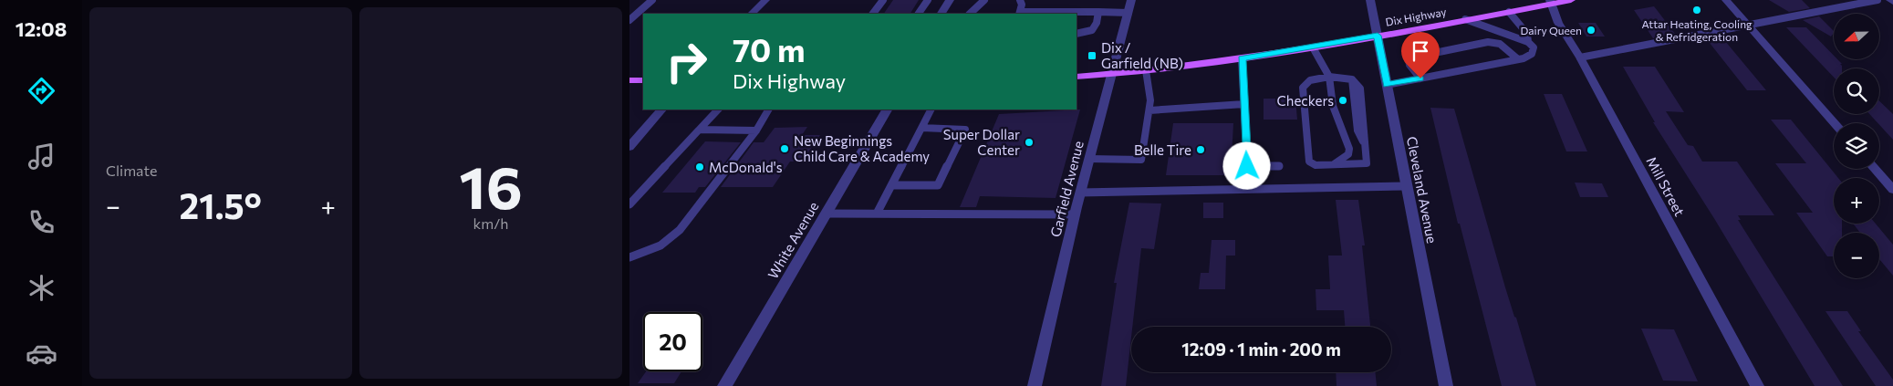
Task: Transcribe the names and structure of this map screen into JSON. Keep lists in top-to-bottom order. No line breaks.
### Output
{"streets":{"main road":["Dix Highway"],"street":["Mill Street","Garfield Avenue","Cleveland Avenue","White Avenue"]},"crossings":[["Dix Highway","Mill Street"],["Dix Highway","Garfield Avenue"],["Dix Highway","Cleveland Avenue"]],"places":{"other":["Attar Heating, Cooling & Refridgeration","Dairy Queen","Checkers","Super Dollar Center","New Beginnings Child Care & Academy","Belle Tire","McDonald's"],"transit":["Dix / Garfield (NB)"]},"north":"left","page":{"tabs":"12:08","tile":["Climate",["16","km/h"]],"map_buttons":["+","−"],"turn":["70 m","Dix Highway"],"heat":["−","21.5°","+"],"limit":"20","trip":"12:09 · 1 min · 200 m"}}
